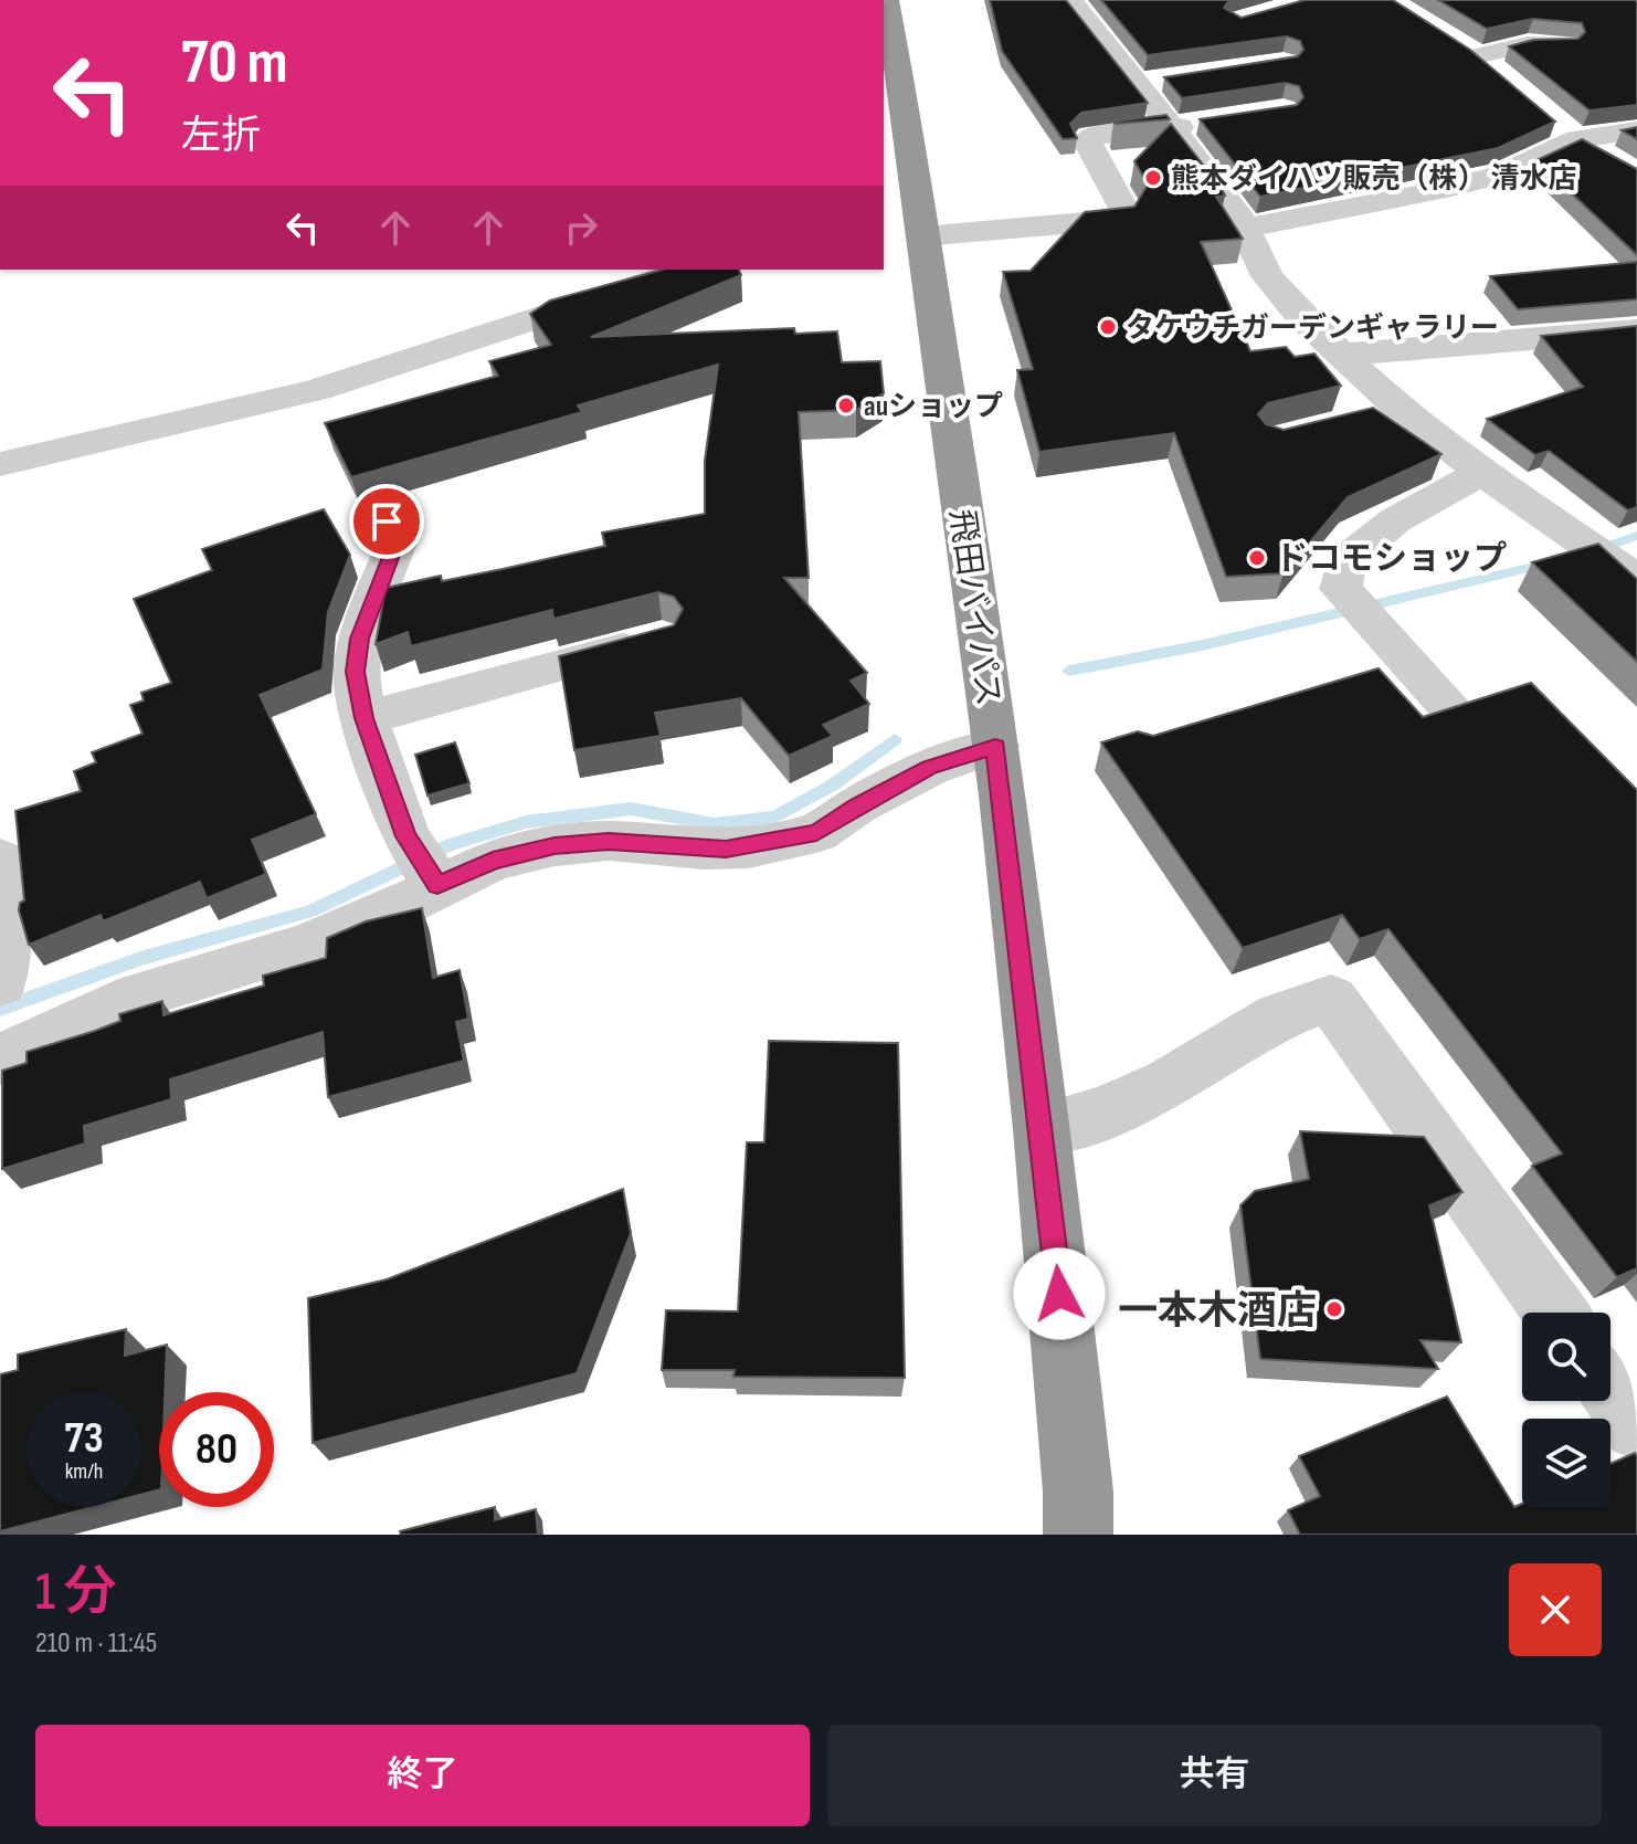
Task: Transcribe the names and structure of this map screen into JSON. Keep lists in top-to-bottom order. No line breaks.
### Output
{"streets":{"highway":["飛田バイパス"]},"places":["熊本ダイハツ販売（株） 清水店","タケウチガーデンギャラリー","auショップ","ドコモショップ","一本木酒店"],"page":{"turn":["70 m","左折"],"speed":"73 km/h","limit":"80","heading":["1 分","210 m · 11:45"],"buttons":["終了","共有"]}}
